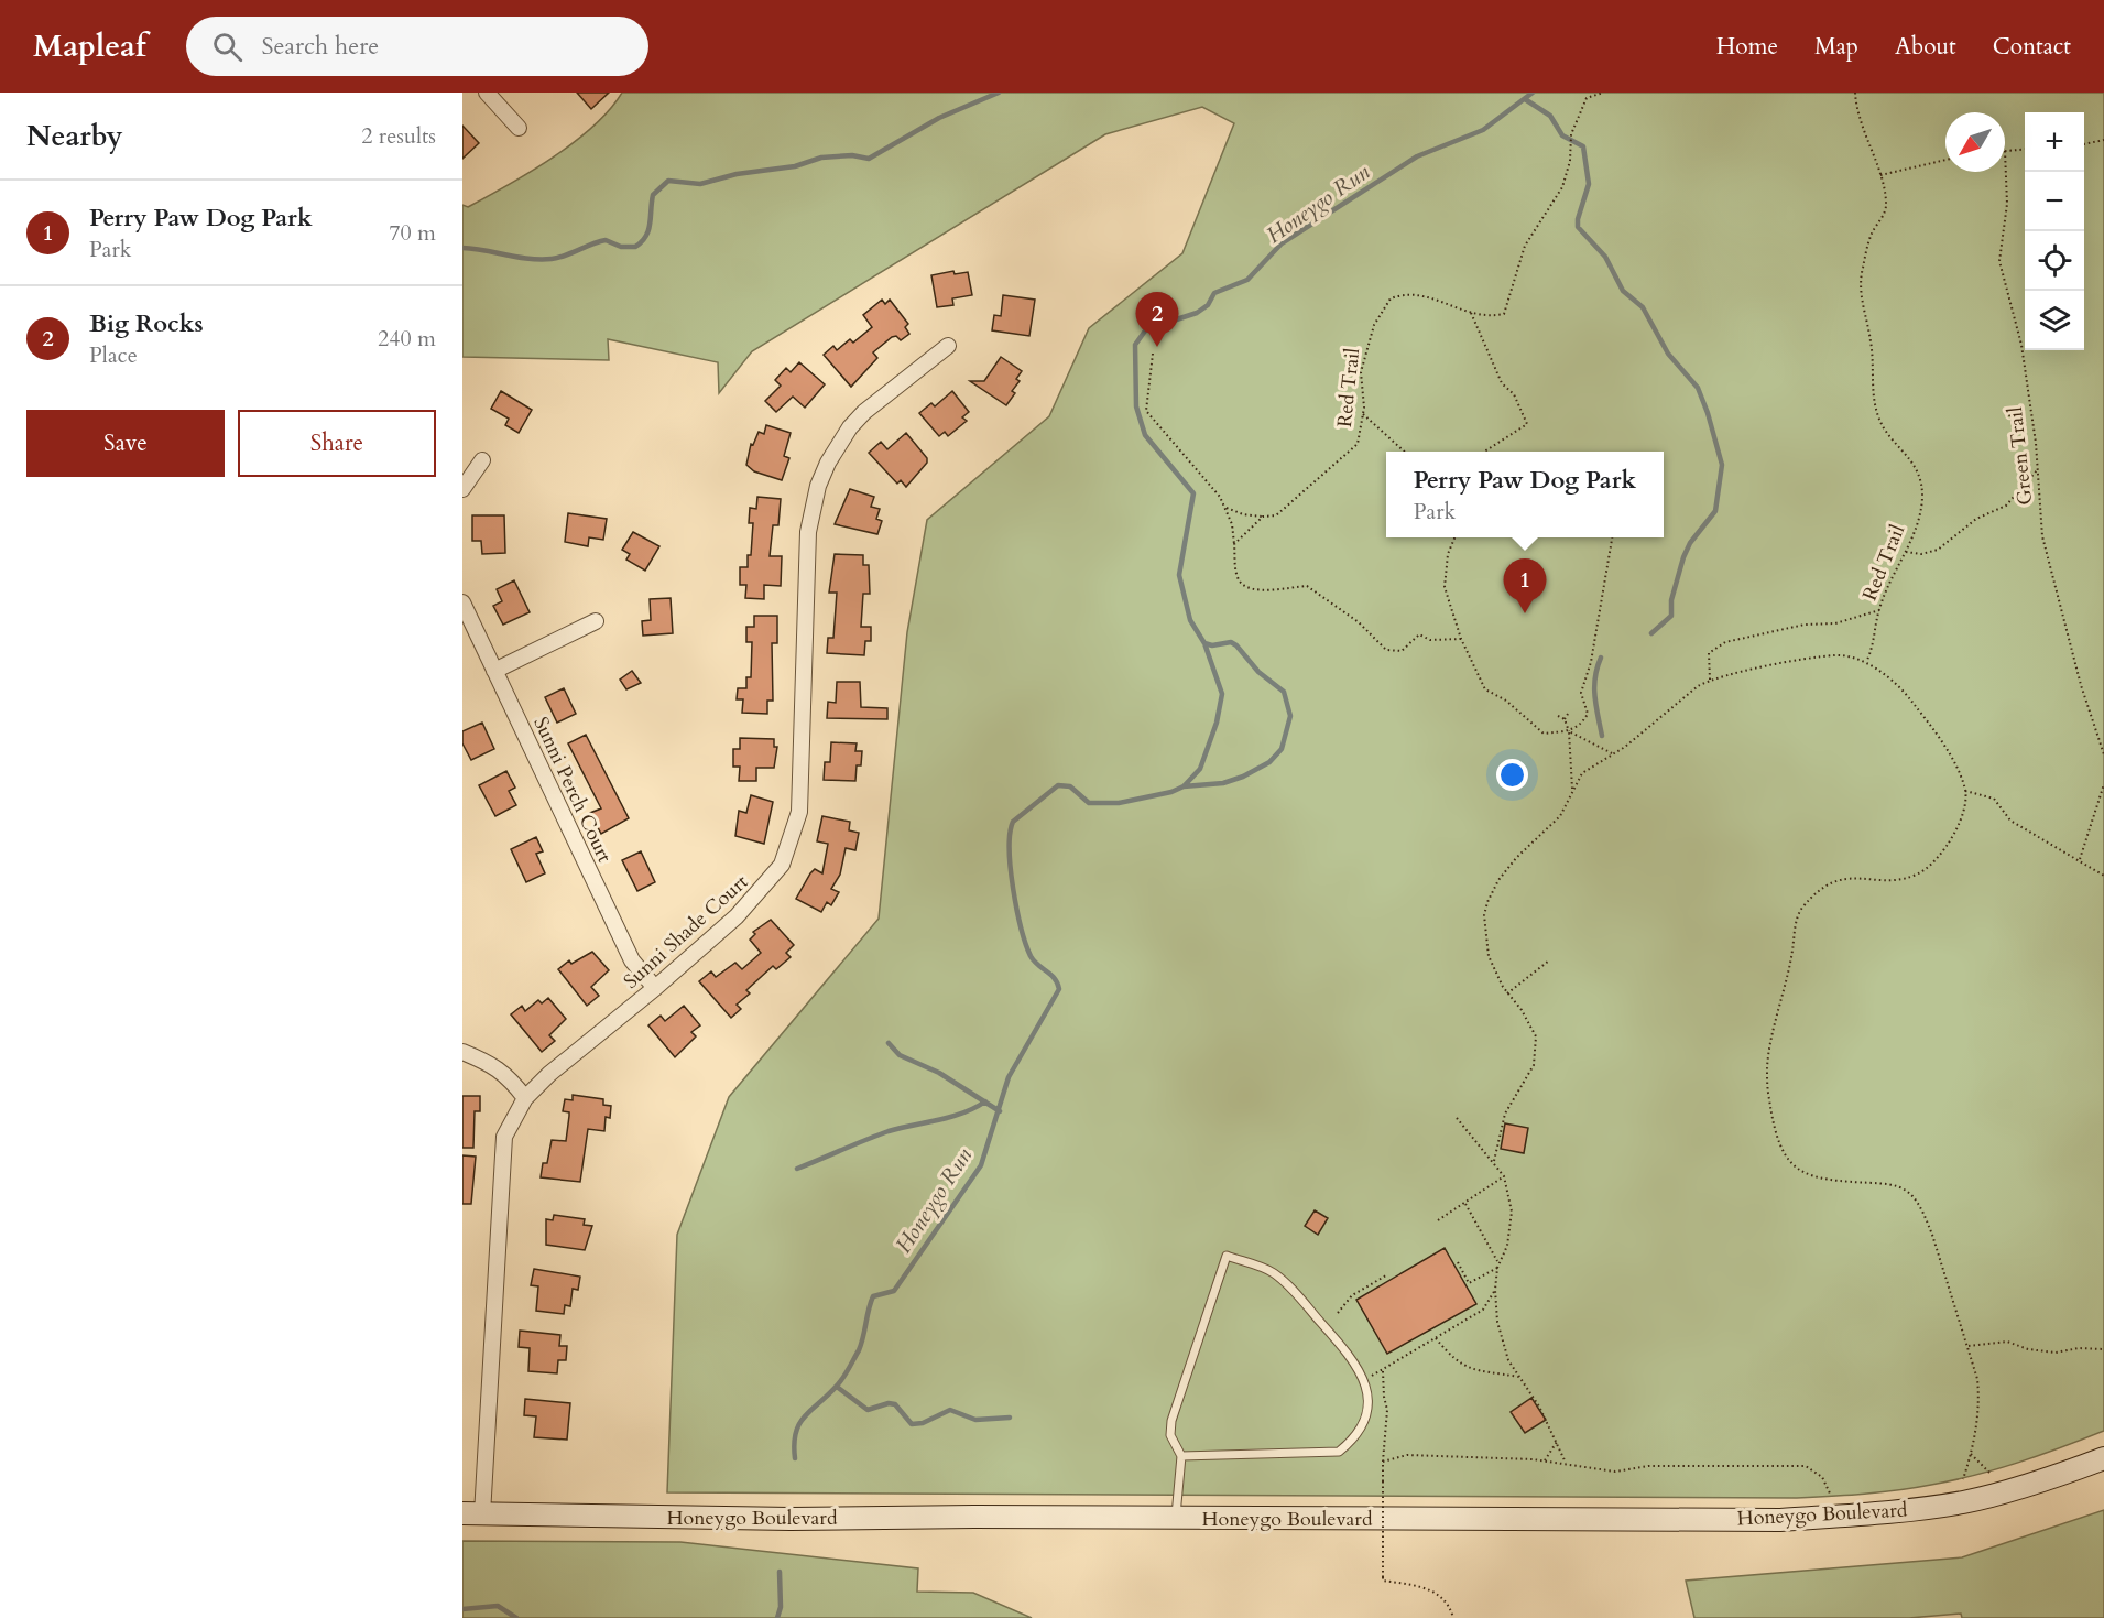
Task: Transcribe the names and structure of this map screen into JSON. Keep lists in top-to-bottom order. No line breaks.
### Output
{"streets":{"main road":["Honeygo Boulevard"],"street":["Sunni Perch Court","Sunni Shade Court"],"path":["Red Trail","Green Trail"]},"crossings":[["Sunni Perch Court","Sunni Shade Court"],["Sunni Shade Court","Honeygo Boulevard"]],"water":["Honeygo Run"],"north":"bottom left","page":{"header":"Mapleaf","search":"Search here","nav":["Home","Map","About","Contact"],"heading":["Nearby","2 results"],"map_buttons":["+","−"],"list":[{"mark":"1","name":"Perry Paw Dog Park","note":"Park","value":"70 m"},{"mark":"2","name":"Big Rocks","note":"Place","value":"240 m"}],"pins":["2","1"],"buttons":["Save","Share"],"popup":["Perry Paw Dog Park","Park"]}}
